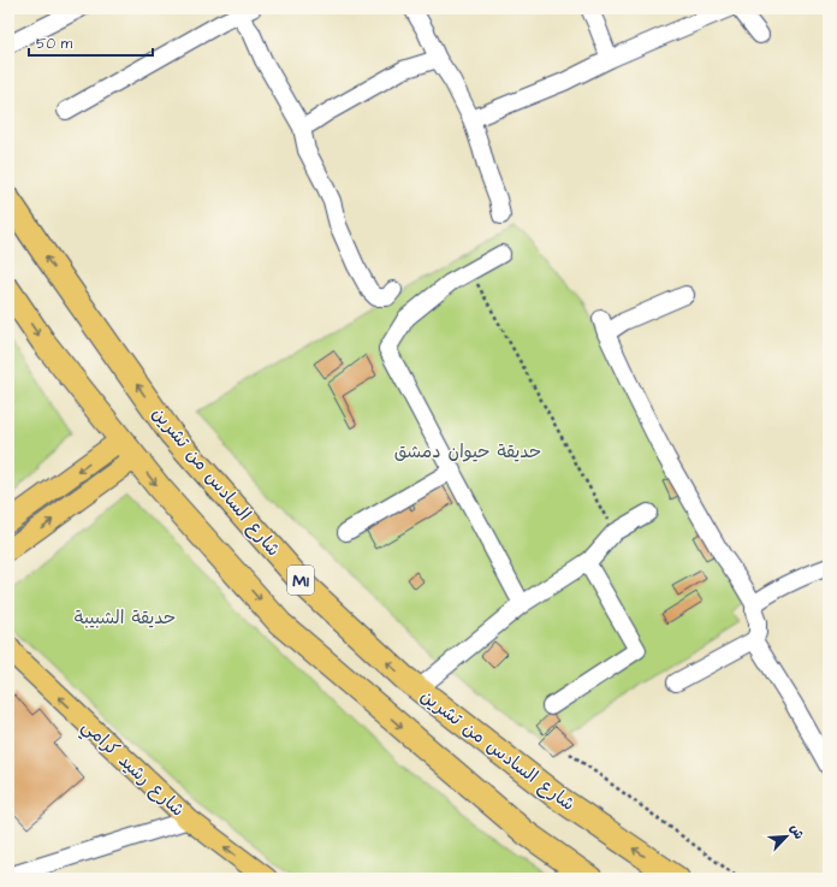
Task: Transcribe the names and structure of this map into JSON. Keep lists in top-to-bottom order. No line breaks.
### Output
{"streets":{"highway":["شارع السادس من تشرين","M1"],"main road":["شارع رشيد كرامي"]},"one_way":["شارع رشيد كرامي"],"parks":["حديقة حيوان دمشق","حديقة الشبيبة"],"scale_bar":"50 m","north":"top right"}
